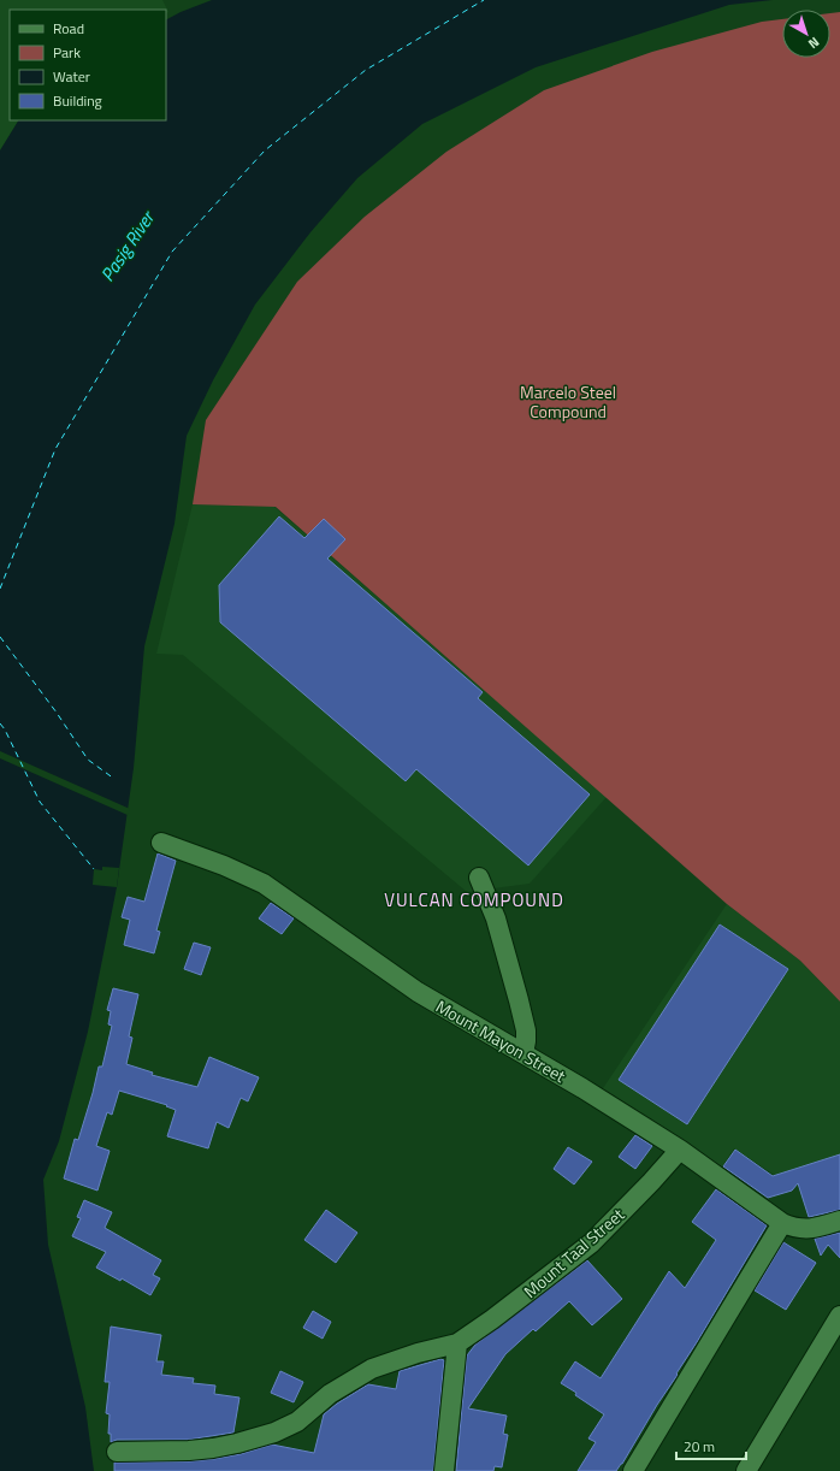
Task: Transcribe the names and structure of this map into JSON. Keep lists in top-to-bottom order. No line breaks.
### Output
{"streets":{"street":["Mount Mayon Street","Mount Taal Street"]},"crossings":[["Mount Mayon Street","Mount Taal Street"]],"districts":["VULCAN COMPOUND"],"water":["Pasig River"],"parks":["Marcelo Steel Compound"],"legend":["Road","Park","Water","Building"],"scale_bar":"20 m","north":"bottom right"}
